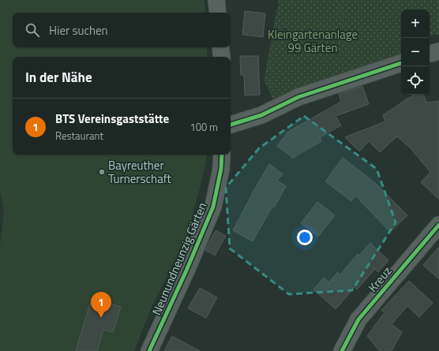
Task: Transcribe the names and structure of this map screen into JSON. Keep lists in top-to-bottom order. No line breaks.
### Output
{"streets":{"street":["Neunundneunzig Gärten","Kreuz"]},"parks":["Kleingartenanlage 99 Gärten"],"places":["Bayreuther Turnerschaft"],"page":{"map_buttons":["+","−"],"search":"Hier suchen","heading":"In der Nähe","list":[{"mark":"1","name":"BTS Vereinsgaststätte","note":"Restaurant","value":"100 m"}],"pins":"1"}}
